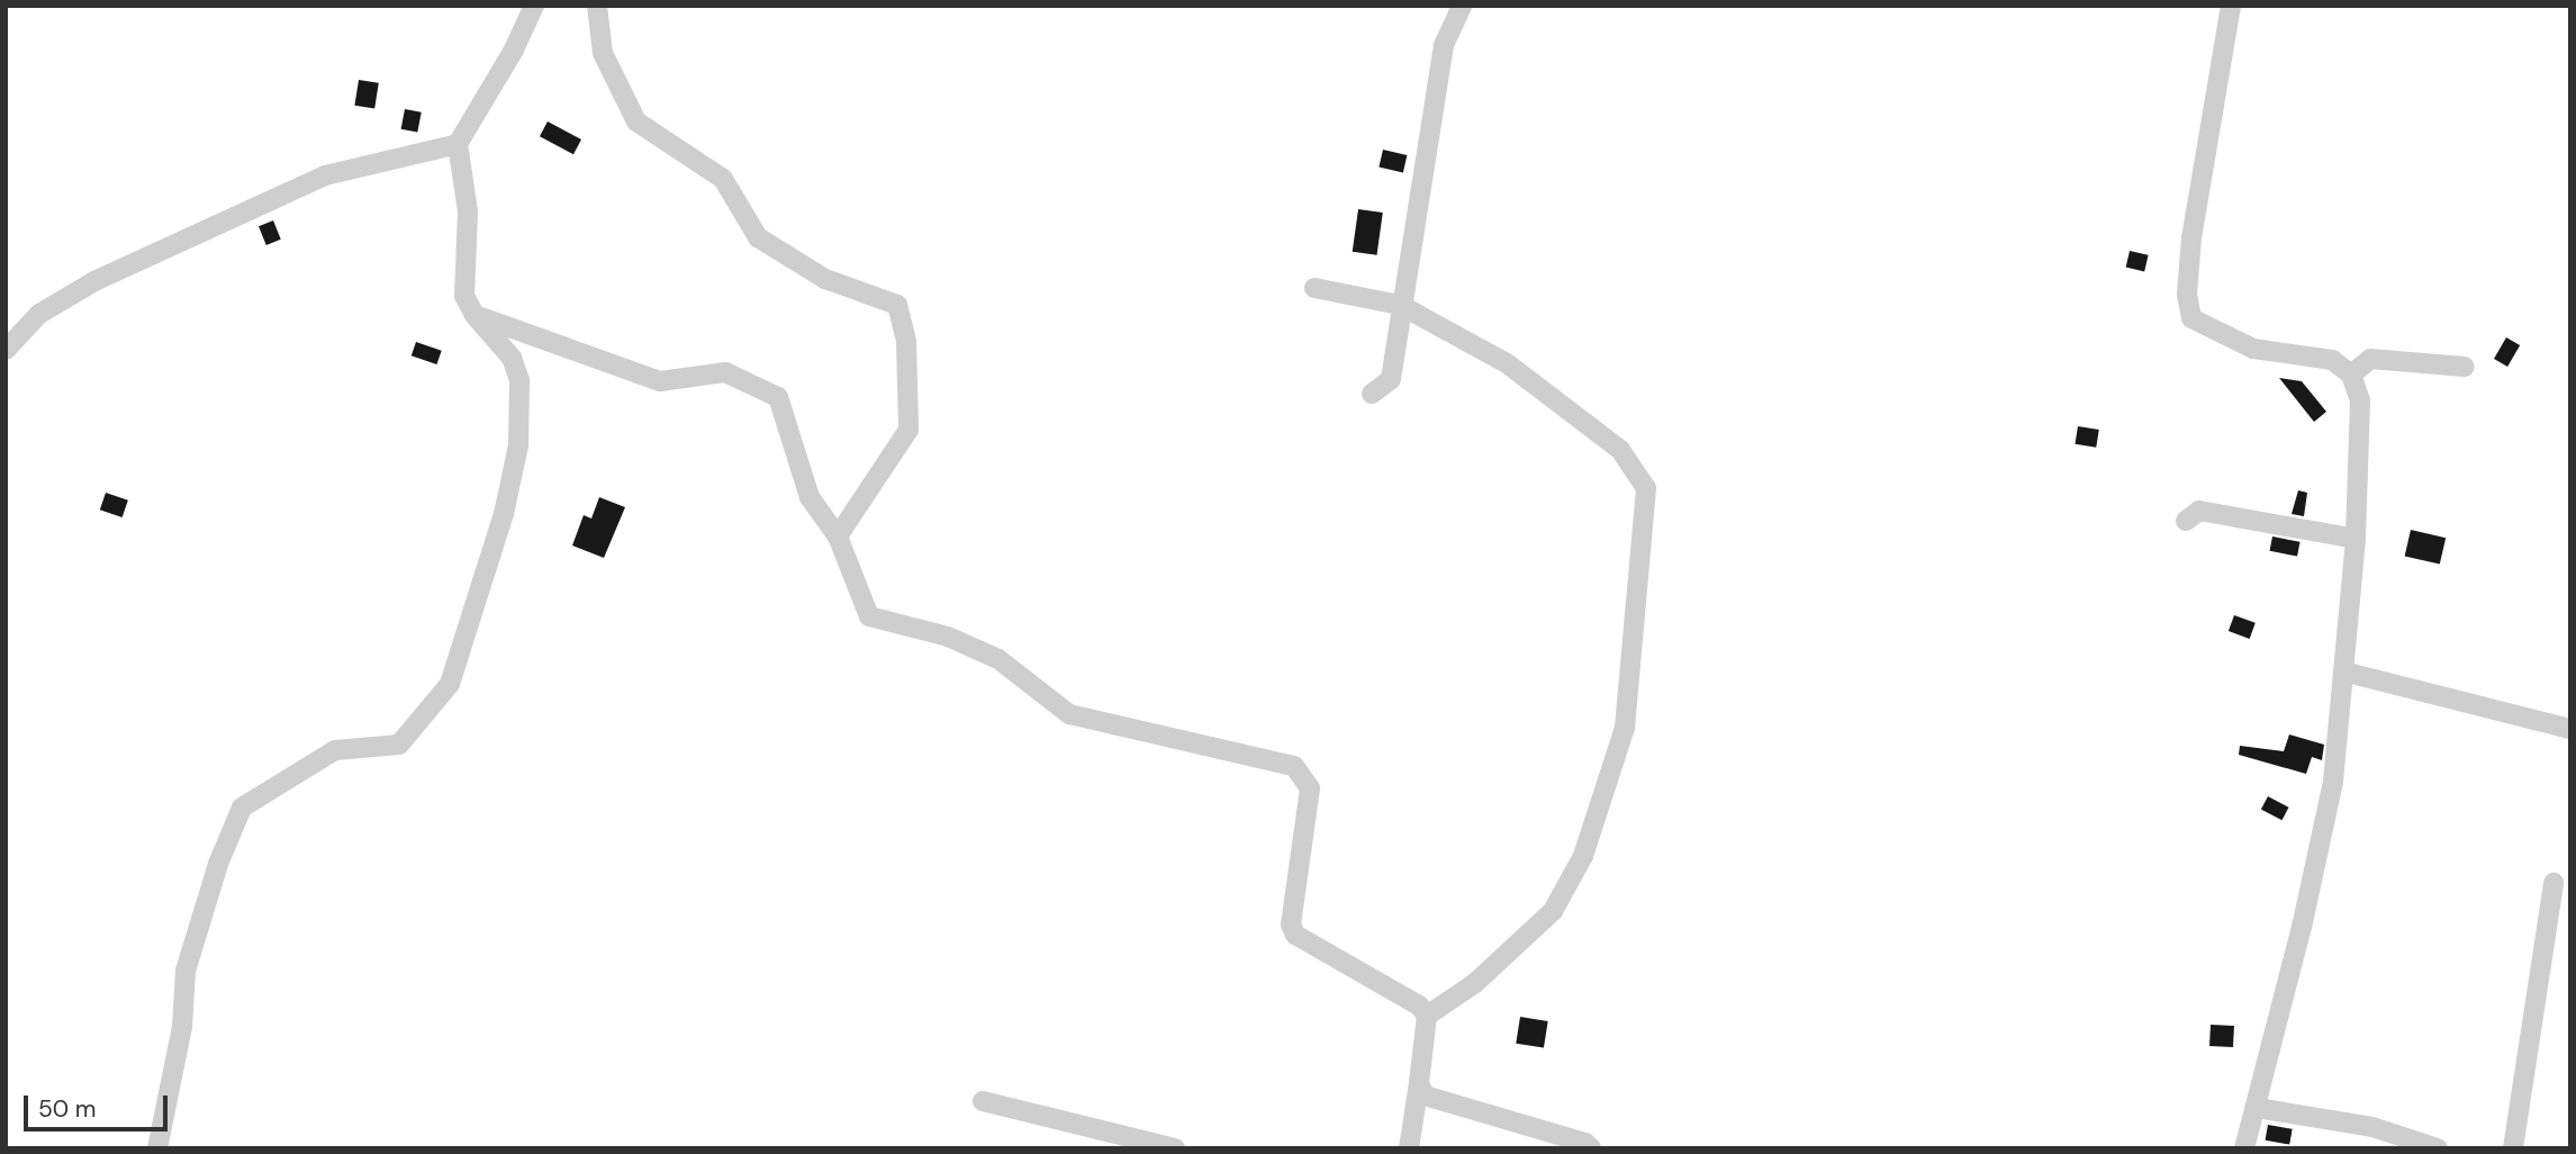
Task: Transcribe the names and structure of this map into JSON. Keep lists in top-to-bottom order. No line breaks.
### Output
{"scale_bar":"50 m"}
